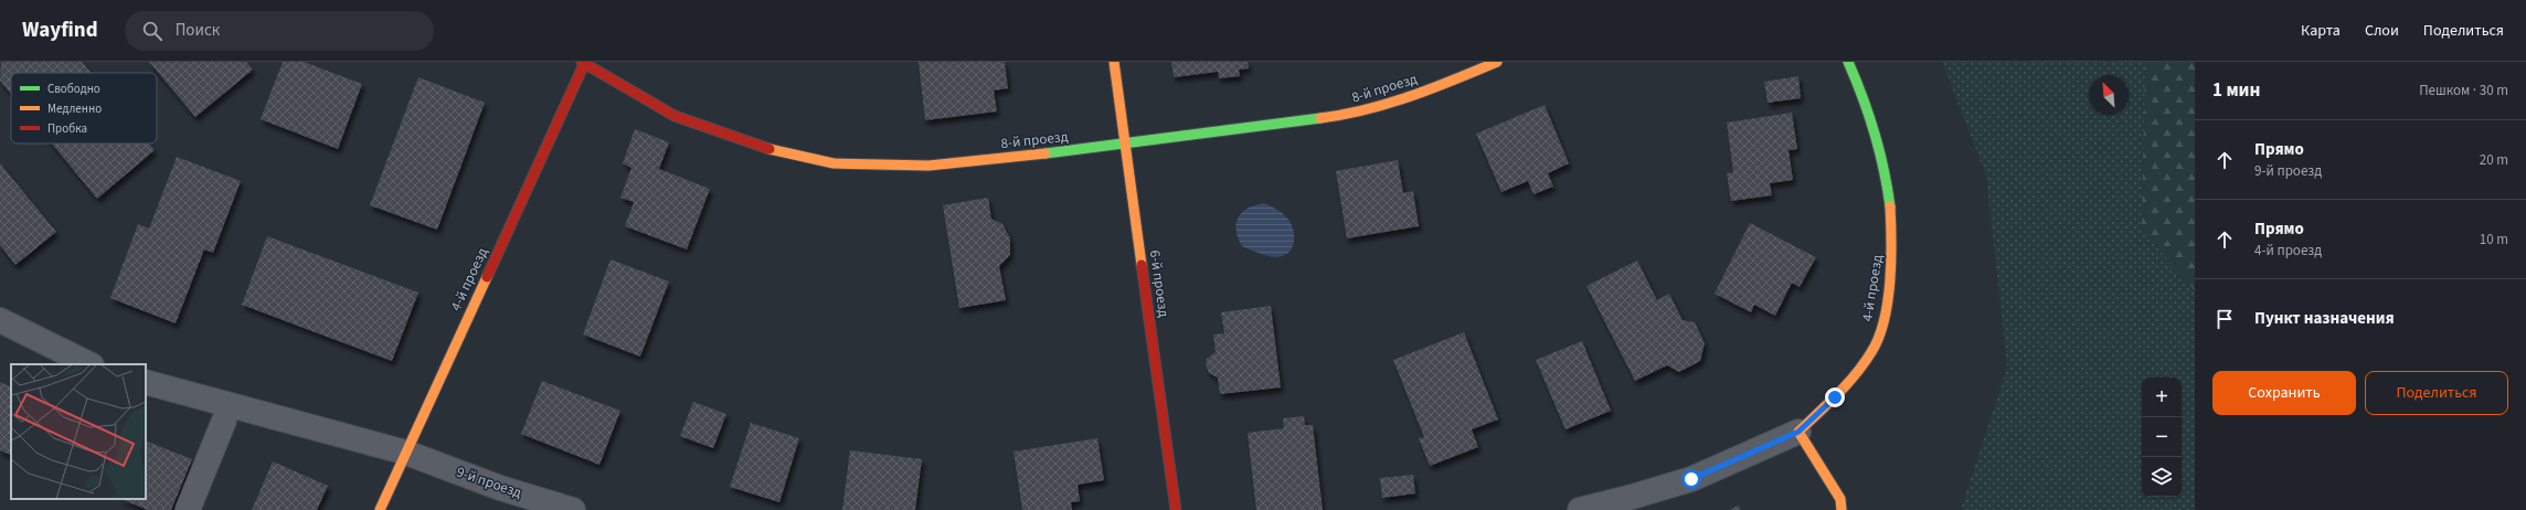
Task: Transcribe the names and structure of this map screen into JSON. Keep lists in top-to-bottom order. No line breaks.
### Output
{"streets":{"street":["8-й проезд","4-й проезд","6-й проезд","9-й проезд"]},"crossings":[["8-й проезд","4-й проезд"],["8-й проезд","6-й проезд"],["4-й проезд","9-й проезд"]],"legend":["Свободно","Медленно","Пробка"],"north":"top left","page":{"header":"Wayfind","search":"Поиск","nav":["Карта","Слои","Поделиться"],"heading":["1 мин","Пешком · 30 m"],"list":[["Прямо","9-й проезд","20 m"],["Прямо","4-й проезд","10 m"],"Пункт назначения"],"buttons":["Сохранить","Поделиться"],"map_buttons":["+","−"]}}
